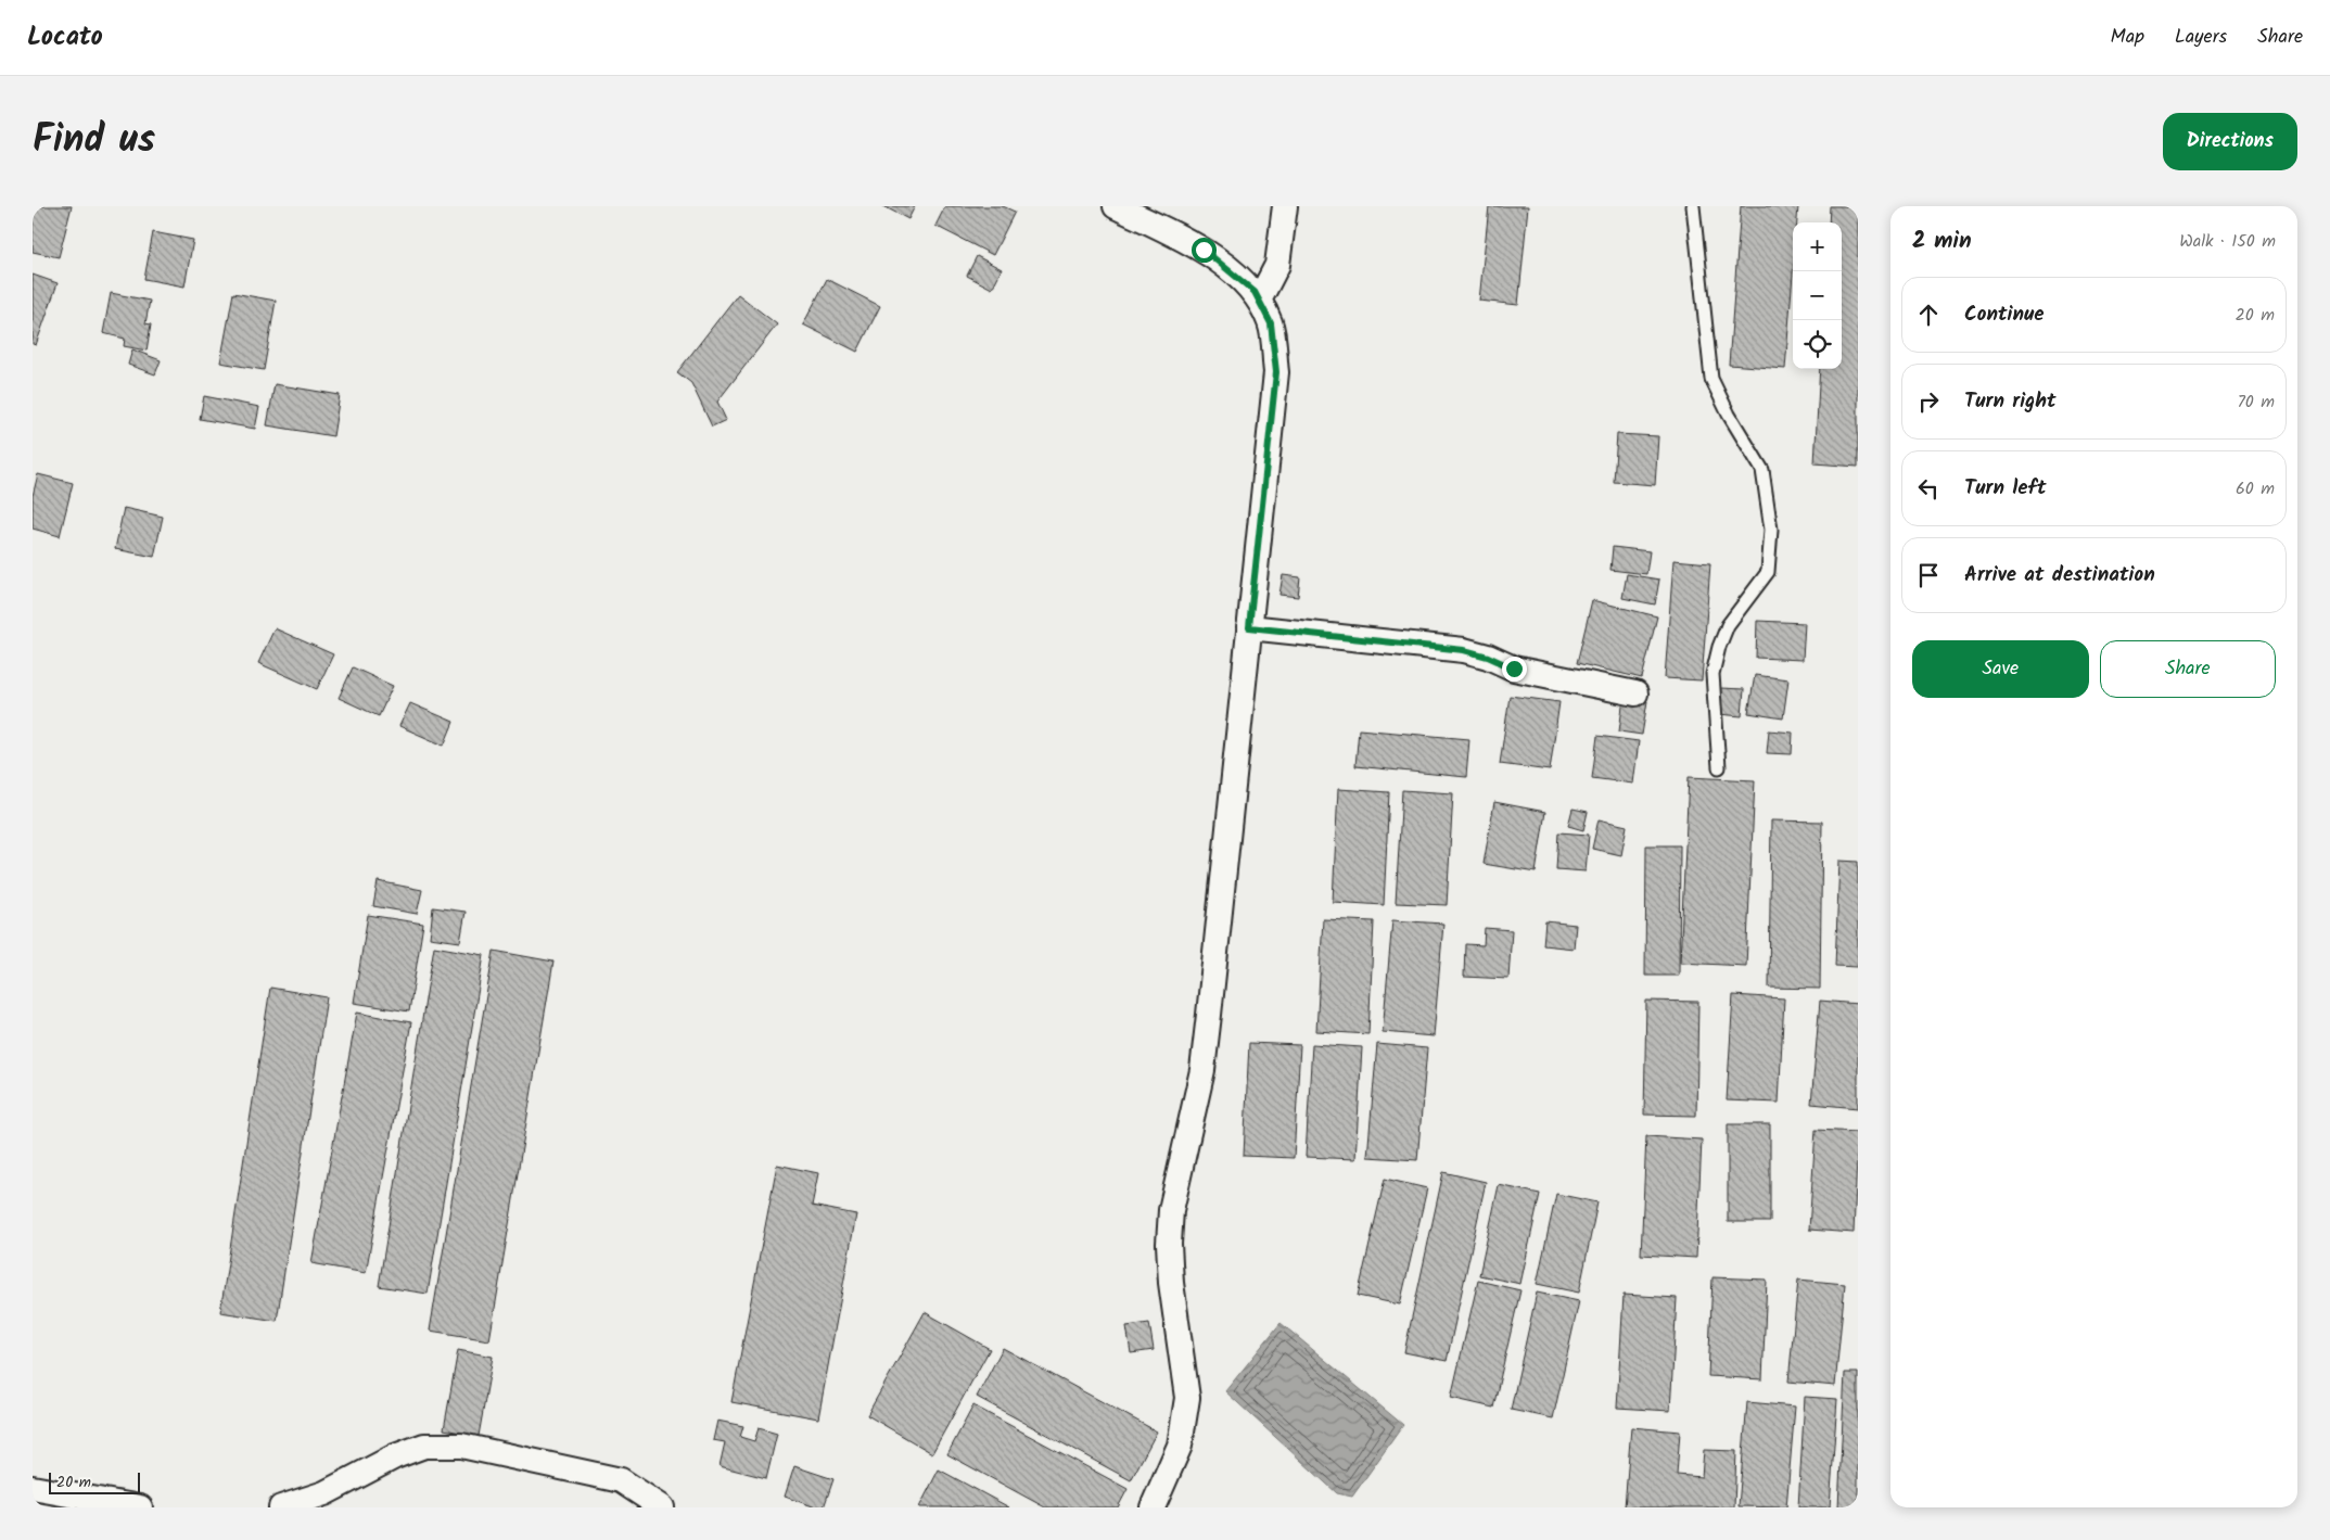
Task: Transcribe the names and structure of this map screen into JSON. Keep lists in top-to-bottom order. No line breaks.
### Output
{"scale_bar":"20 m","page":{"header":"Locato","nav":["Map","Layers","Share"],"title":"Find us","buttons":["Directions",["Save","Share"]],"heading":["2 min","Walk · 150 m"],"map_buttons":["+","−"],"list":[["Continue","20 m"],["Turn right","70 m"],["Turn left","60 m"],"Arrive at destination"],"scale":"20 m"}}
